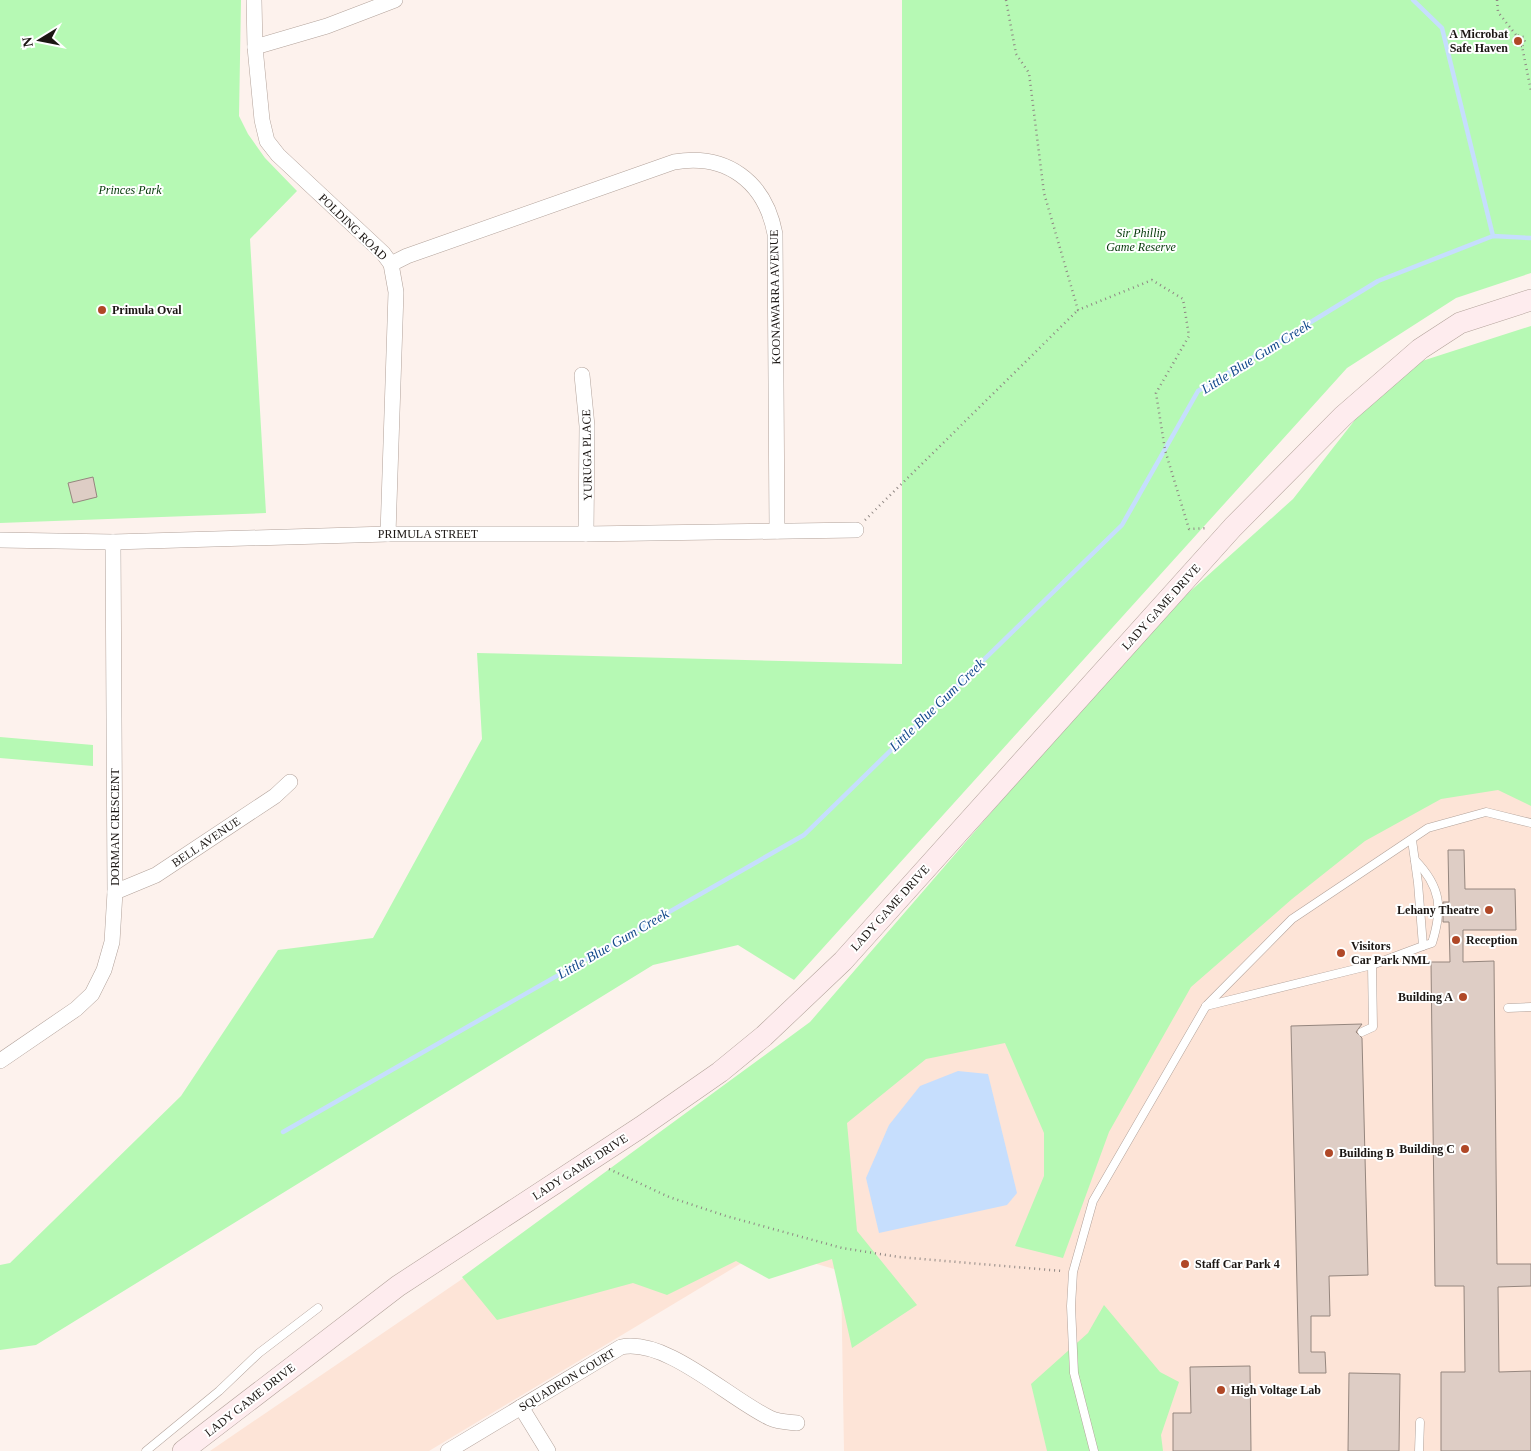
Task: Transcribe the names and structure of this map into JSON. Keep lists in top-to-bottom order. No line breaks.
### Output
{"streets":{"main road":["LADY GAME DRIVE"],"street":["POLDING ROAD","KOONAWARRA AVENUE","YURUGA PLACE","PRIMULA STREET","DORMAN CRESCENT","BELL AVENUE","SQUADRON COURT"]},"crossings":[["POLDING ROAD","KOONAWARRA AVENUE"],["POLDING ROAD","PRIMULA STREET"],["KOONAWARRA AVENUE","PRIMULA STREET"],["YURUGA PLACE","PRIMULA STREET"],["PRIMULA STREET","DORMAN CRESCENT"],["DORMAN CRESCENT","BELL AVENUE"]],"water":["Little Blue Gum Creek"],"parks":["Princes Park","Sir Phillip Game Reserve"],"places":["A Microbat Safe Haven","Primula Oval","Lehany Theatre","Reception","Visitors Car Park NML","Building A","Building C","Building B","Staff Car Park 4","High Voltage Lab"],"north":"left"}
